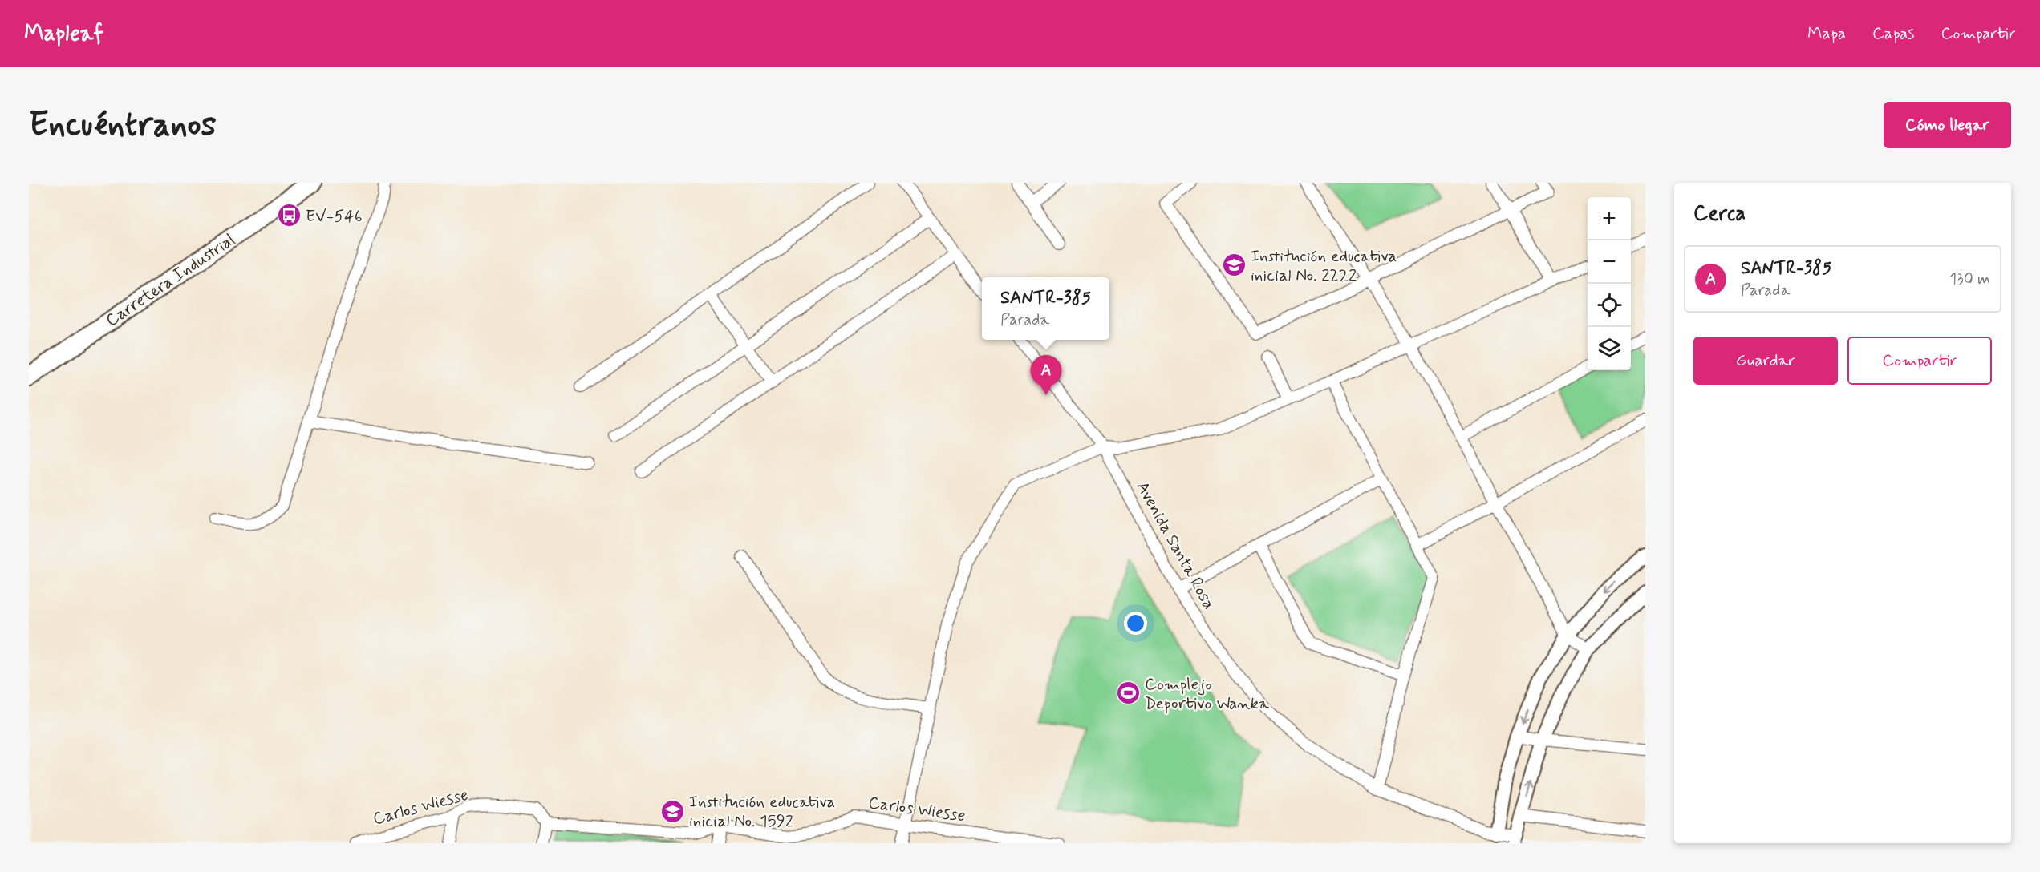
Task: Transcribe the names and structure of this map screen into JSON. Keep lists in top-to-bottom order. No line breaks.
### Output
{"streets":{"highway":["Carretera Industrial"],"street":["Avenida Santa Rosa","Carlos Wiesse"]},"places":{"bus stop":["EV-546"],"school or university":["Institución educativa inicial No. 2222","Institución educativa inicial No. 1592"],"sports":["Complejo Deportivo Wanka"]},"page":{"header":"Mapleaf","nav":["Mapa","Capas","Compartir"],"buttons":["Cómo llegar",["Guardar","Compartir"]],"title":"Encuéntranos","heading":"Cerca","map_buttons":["+","−"],"list":[{"mark":"A","name":"SANTR-385","note":"Parada","value":"130 m"}],"popup":["SANTR-385","Parada"],"pins":"A"}}
